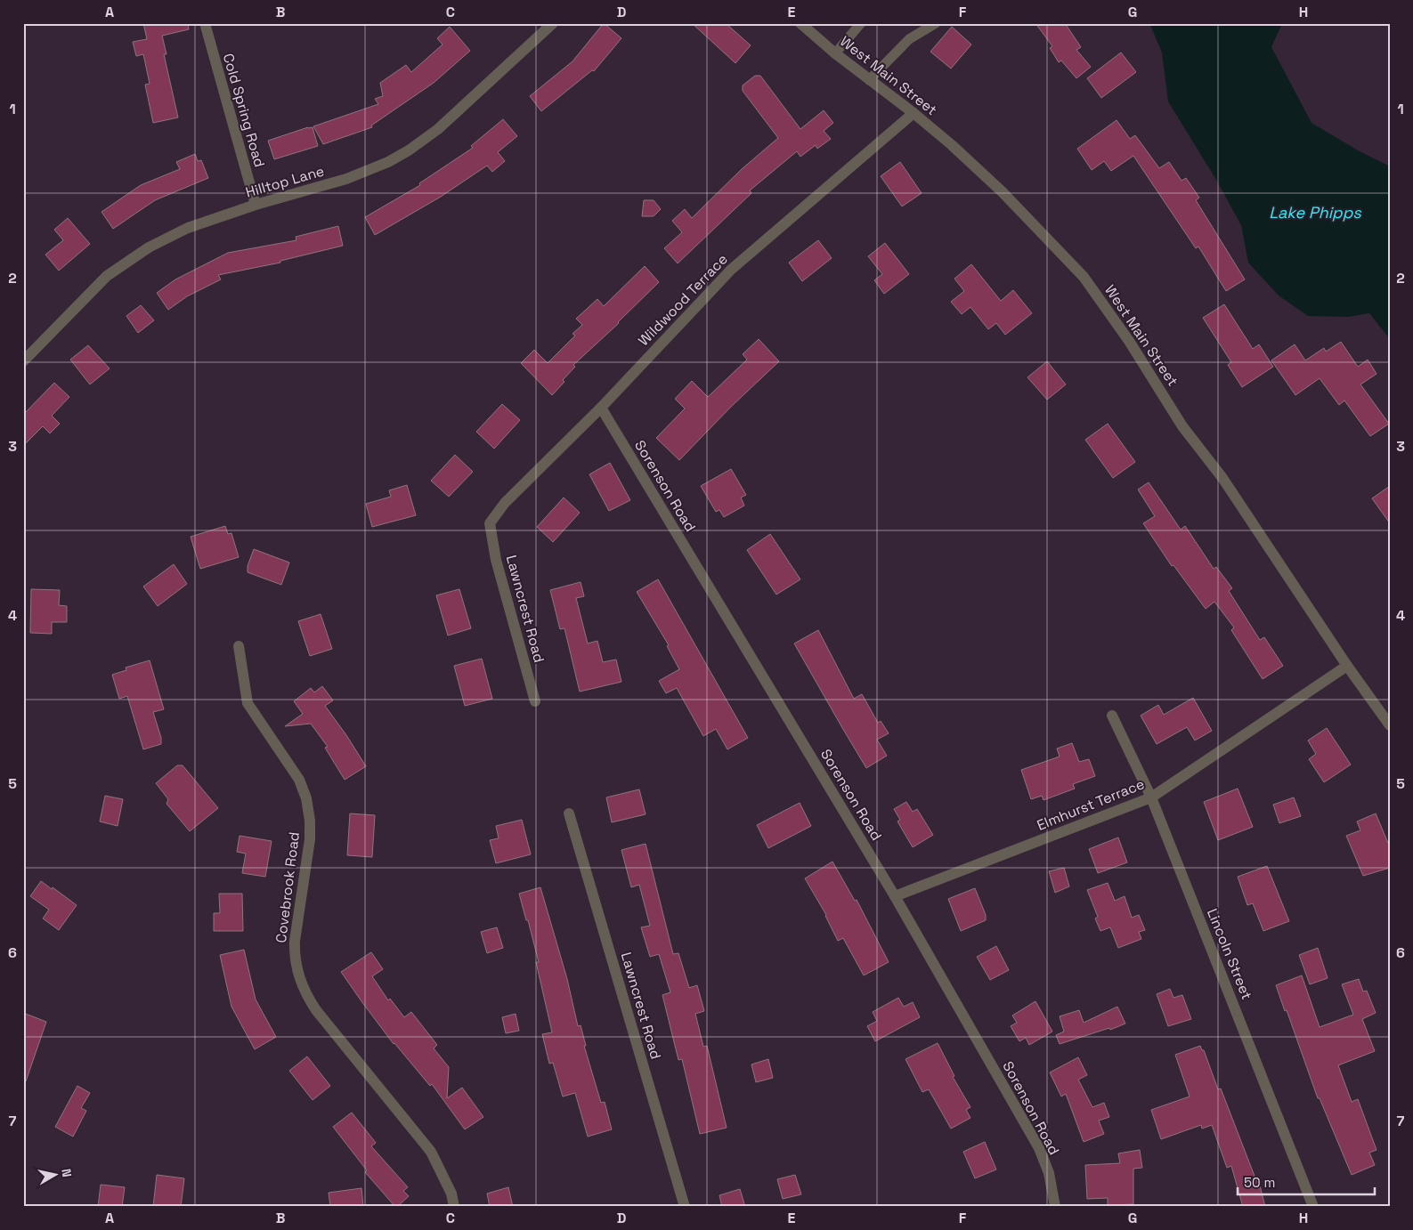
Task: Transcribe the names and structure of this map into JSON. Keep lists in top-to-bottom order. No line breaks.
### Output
{"streets":{"street":["West Main Street","Cold Spring Road","Hilltop Lane","Wildwood Terrace","Sorenson Road","Lawncrest Road","Elmhurst Terrace","Covebrook Road","Lincoln Street"]},"crossings":[["West Main Street","Wildwood Terrace"],["West Main Street","Elmhurst Terrace"],["Cold Spring Road","Hilltop Lane"],["Wildwood Terrace","Sorenson Road"],["Wildwood Terrace","Lawncrest Road"],["Sorenson Road","Elmhurst Terrace"],["Elmhurst Terrace","Lincoln Street"]],"water":["Lake Phipps"],"scale_bar":"50 m","north":"right","grid":{"columns":["A","B","C","D","E","F","G","H"],"rows":["1","2","3","4","5","6","7"]}}
